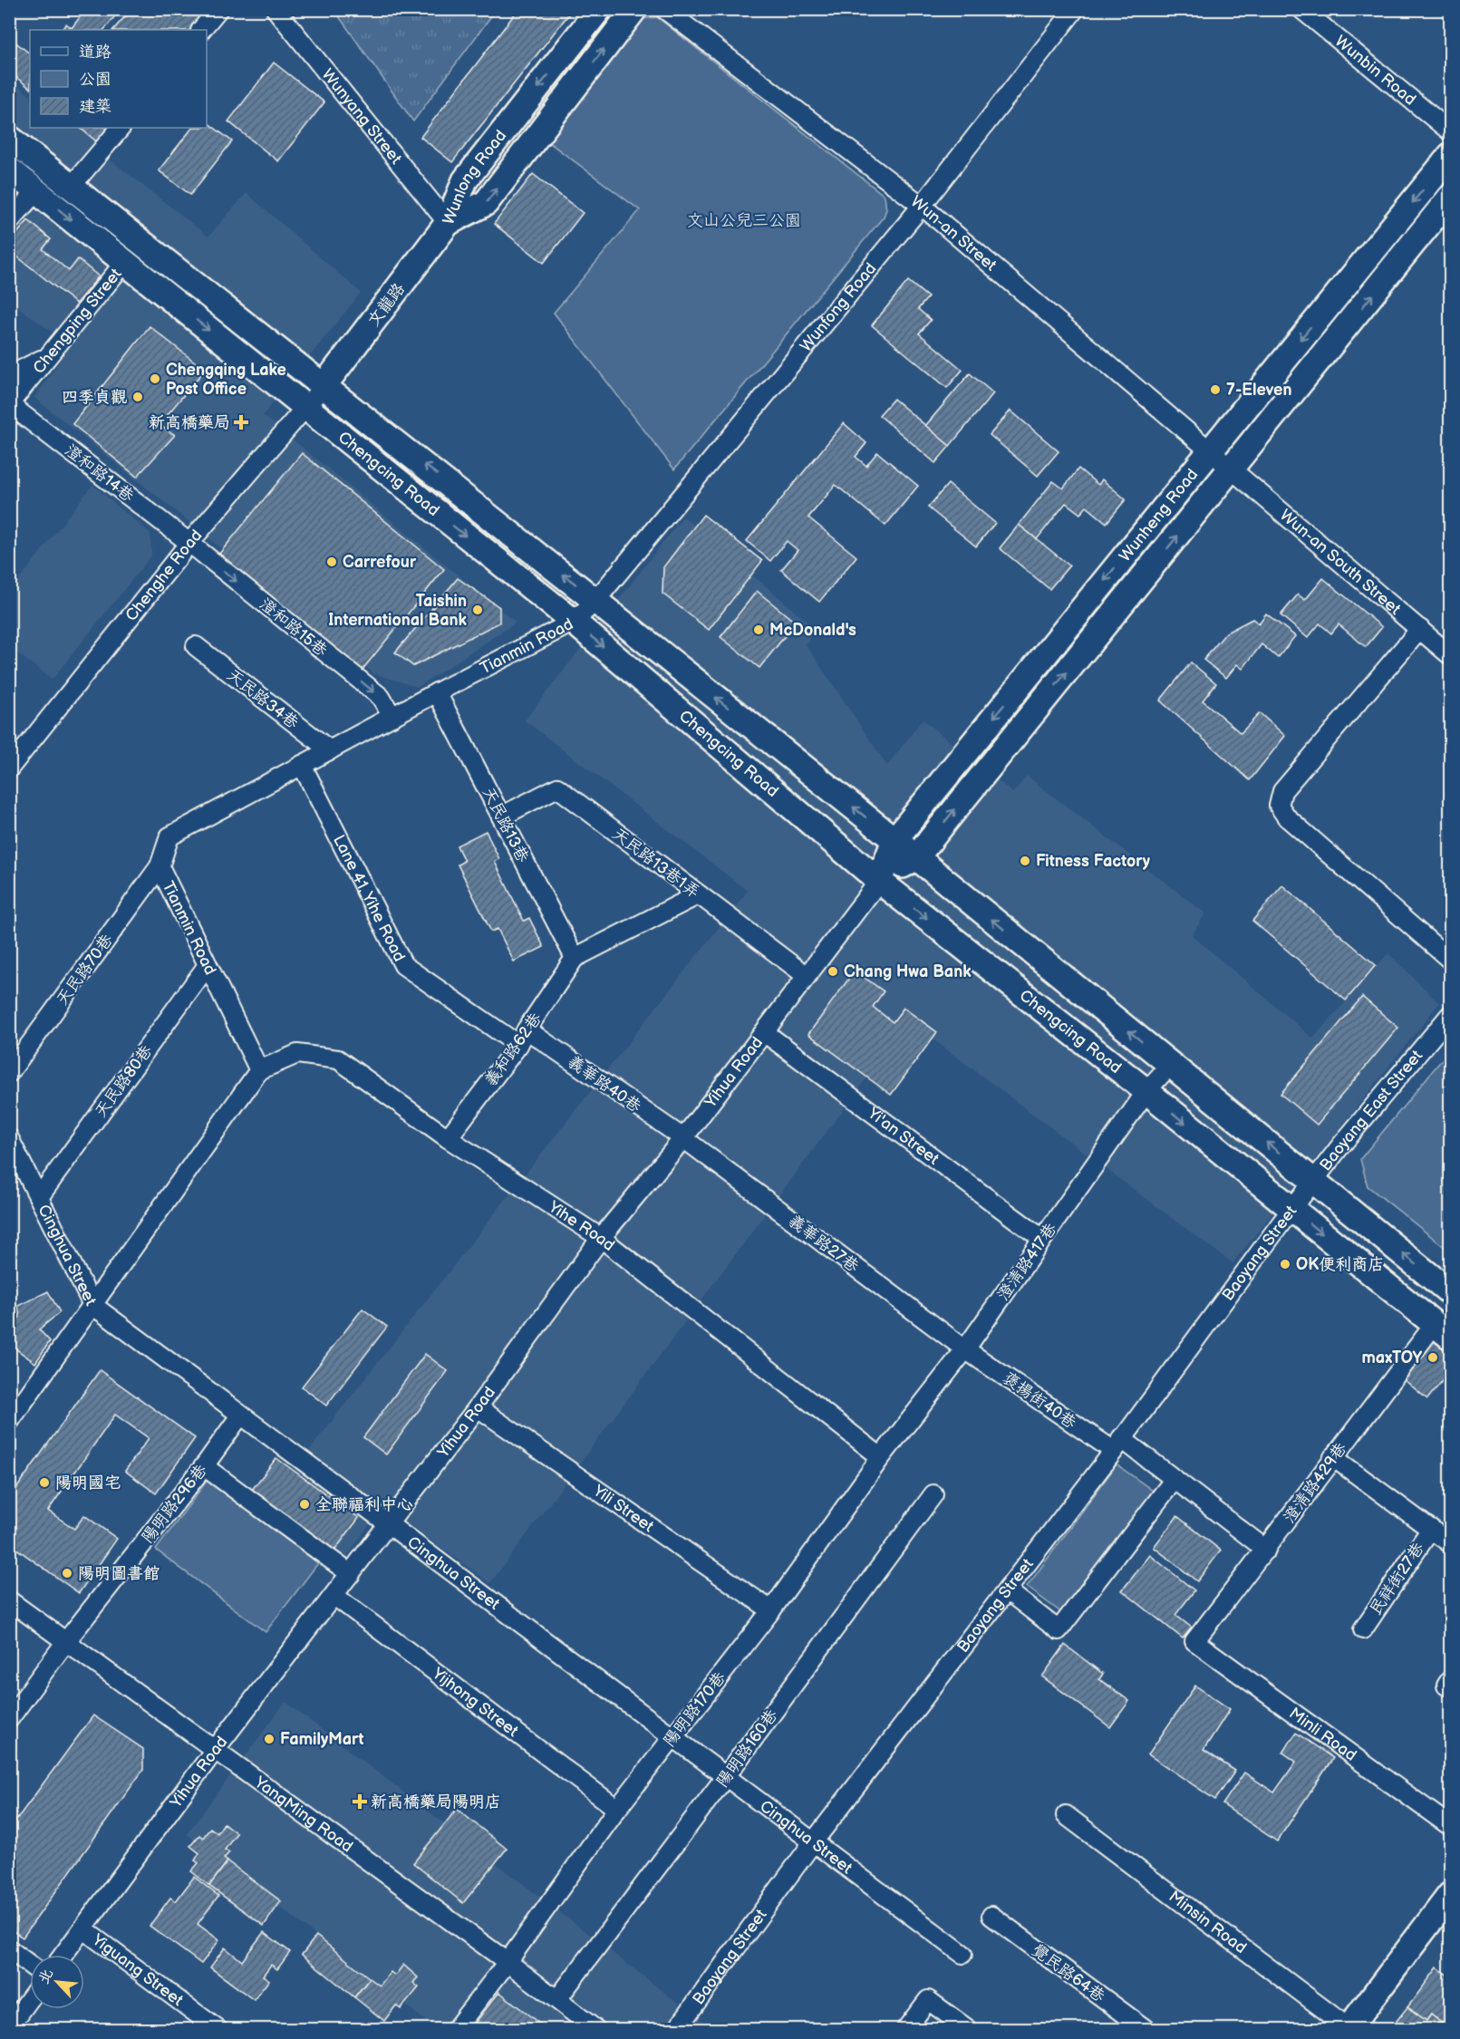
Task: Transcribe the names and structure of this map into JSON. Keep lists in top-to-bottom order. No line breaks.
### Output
{"streets":{"main road":["Wunlong Road","文龍路","Chengcing Road","Wunheng Road"],"street":["Wunbin Road","Wunyang Street","Wun-an Street","Wunfong Road","Chengping Street","澄和路14巷","Wun-an South Street","Chenghe Road","澄和路15巷","Tianmin Road","天民路34巷","天民路13巷","天民路13巷1弄","Lane 41, Yihe Road","天民路70巷","義和路62巷","Yihua Road","天民路80巷","義華路40巷","Baoyang East Street","Yi'an Street","Yihe Road","義華路27巷","Baoyang Street","Cinghua Street","澄清路417巷","褒揚街40巷","澄清路429巷","陽明路296巷","Yili Street","民祥街27巷","Yijhong Street","陽明路170巷","Minli Road","陽明路160巷","YangMing Road","Minsin Road","Yiguang Street","覺民路64巷"]},"crossings":[["Wunyang Street","Wunlong Road"],["Wunyang Street","文龍路"],["Wunlong Road","文龍路"],["Wun-an Street","Wunfong Road"],["Wun-an Street","Wunheng Road"],["Wun-an Street","Wun-an South Street"],["文龍路","Chengcing Road"],["文龍路","Chenghe Road"],["Wunfong Road","Chengcing Road"],["Wunfong Road","Tianmin Road"],["Chengping Street","澄和路14巷"],["Chengping Street","Chengcing Road"],["澄和路14巷","Chenghe Road"],["澄和路14巷","澄和路15巷"],["Chengcing Road","Wunheng Road"],["Chengcing Road","Chenghe Road"],["Chengcing Road","Tianmin Road"],["Chengcing Road","Yihua Road"],["Chengcing Road","Baoyang East Street"],["Chengcing Road","Baoyang Street"],["Chengcing Road","澄清路417巷"],["Chengcing Road","澄清路429巷"],["Wunheng Road","Wun-an South Street"],["Wunheng Road","Yihua Road"],["Chenghe Road","澄和路15巷"],["澄和路15巷","Tianmin Road"],["Tianmin Road","天民路34巷"],["Tianmin Road","天民路13巷"],["Tianmin Road","Lane 41, Yihe Road"],["Tianmin Road","天民路70巷"],["Tianmin Road","天民路80巷"],["Tianmin Road","Yihe Road"],["天民路13巷","天民路13巷1弄"],["天民路13巷","義和路62巷"],["天民路13巷1弄","Yihua Road"],["Lane 41, Yihe Road","義和路62巷"],["Lane 41, Yihe Road","義華路40巷"],["義和路62巷","義華路40巷"],["義和路62巷","Yihe Road"],["Yihua Road","義華路40巷"],["Yihua Road","Yi'an Street"],["Yihua Road","Yihe Road"],["Yihua Road","義華路27巷"],["Yihua Road","Cinghua Street"],["Yihua Road","Yili Street"],["Yihua Road","Yijhong Street"],["Yihua Road","YangMing Road"],["Yihua Road","Yiguang Street"],["天民路80巷","Cinghua Street"],["義華路40巷","義華路27巷"],["Baoyang East Street","Baoyang Street"],["Yi'an Street","澄清路417巷"],["Yihe Road","澄清路417巷"],["Yihe Road","陽明路170巷"],["義華路27巷","澄清路417巷"],["義華路27巷","褒揚街40巷"],["Baoyang Street","Cinghua Street"],["Baoyang Street","褒揚街40巷"],["Cinghua Street","陽明路296巷"],["Cinghua Street","陽明路170巷"],["Cinghua Street","陽明路160巷"],["澄清路417巷","褒揚街40巷"],["澄清路417巷","陽明路170巷"],["褒揚街40巷","澄清路429巷"],["澄清路429巷","Minli Road"],["陽明路296巷","YangMing Road"],["Yili Street","陽明路170巷"],["Yijhong Street","陽明路170巷"],["陽明路170巷","YangMing Road"],["陽明路160巷","YangMing Road"]],"one_way":["澄和路15巷"],"parks":["文山公兒三公園"],"places":{"other":["Chengqing Lake Post Office","7-Eleven","四季貞觀","Carrefour","Taishin International Bank","McDonald's","Fitness Factory","Chang Hwa Bank","OK便利商店","maxTOY","陽明國宅","全聯福利中心","陽明圖書館","FamilyMart"],"health":["新高橋藥局","新高橋藥局陽明店"]},"legend":["道路","公園","建築"],"north":"top left"}
